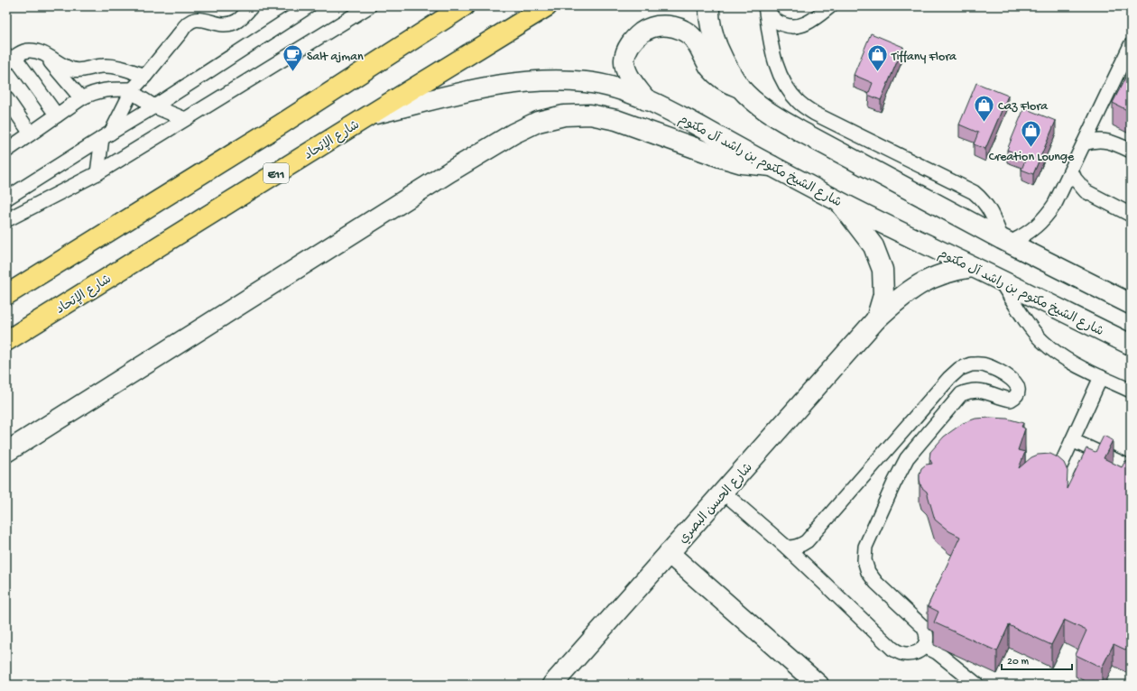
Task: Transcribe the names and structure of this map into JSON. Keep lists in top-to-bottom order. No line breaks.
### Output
{"streets":{"highway":["شارع الإتحاد","E11"],"street":["شارع الشيخ مكتوم بن راشد آل مكتوم","شارع الحسن البصري"]},"crossings":[["شارع الإتحاد","شارع الشيخ مكتوم بن راشد آل مكتوم"],["شارع الشيخ مكتوم بن راشد آل مكتوم","شارع الحسن البصري"]],"places":{"cafe":["Salt ajman"],"shop":["Tiffany Flora","Caz Flora","Creation Lounge"]},"scale_bar":"20 m"}
